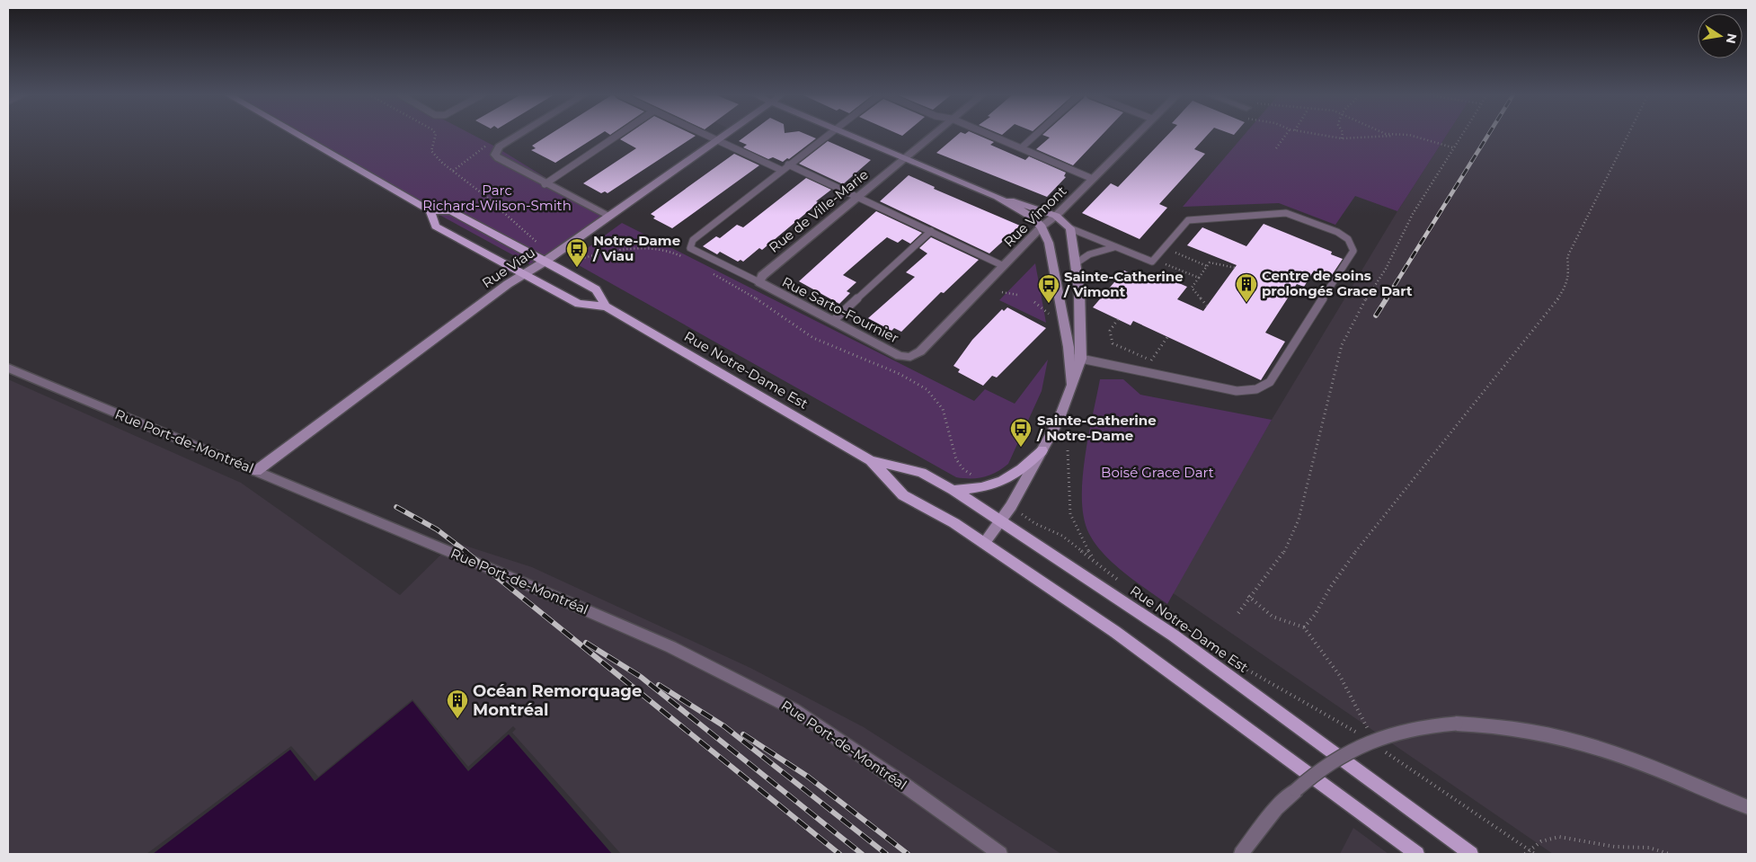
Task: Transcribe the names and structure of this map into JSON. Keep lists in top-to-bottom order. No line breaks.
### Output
{"streets":{"main road":["Rue Notre-Dame Est"],"street":["Rue de Ville-Marie","Rue Vimont","Rue Viau","Rue Sarto-Fournier","Rue Port-de-Montréal"]},"crossings":[["Rue de Ville-Marie","Rue Sarto-Fournier"],["Rue Vimont","Rue Sarto-Fournier"],["Rue Viau","Rue Notre-Dame Est"],["Rue Viau","Rue Port-de-Montréal"]],"parks":["Parc Richard-Wilson-Smith","Boisé Grace Dart"],"places":{"bus stop":["Notre-Dame / Viau","Sainte-Catherine / Vimont","Sainte-Catherine / Notre-Dame"],"building":["Centre de soins prolongés Grace Dart","Océan Remorquage Montréal"]},"north":"right"}
